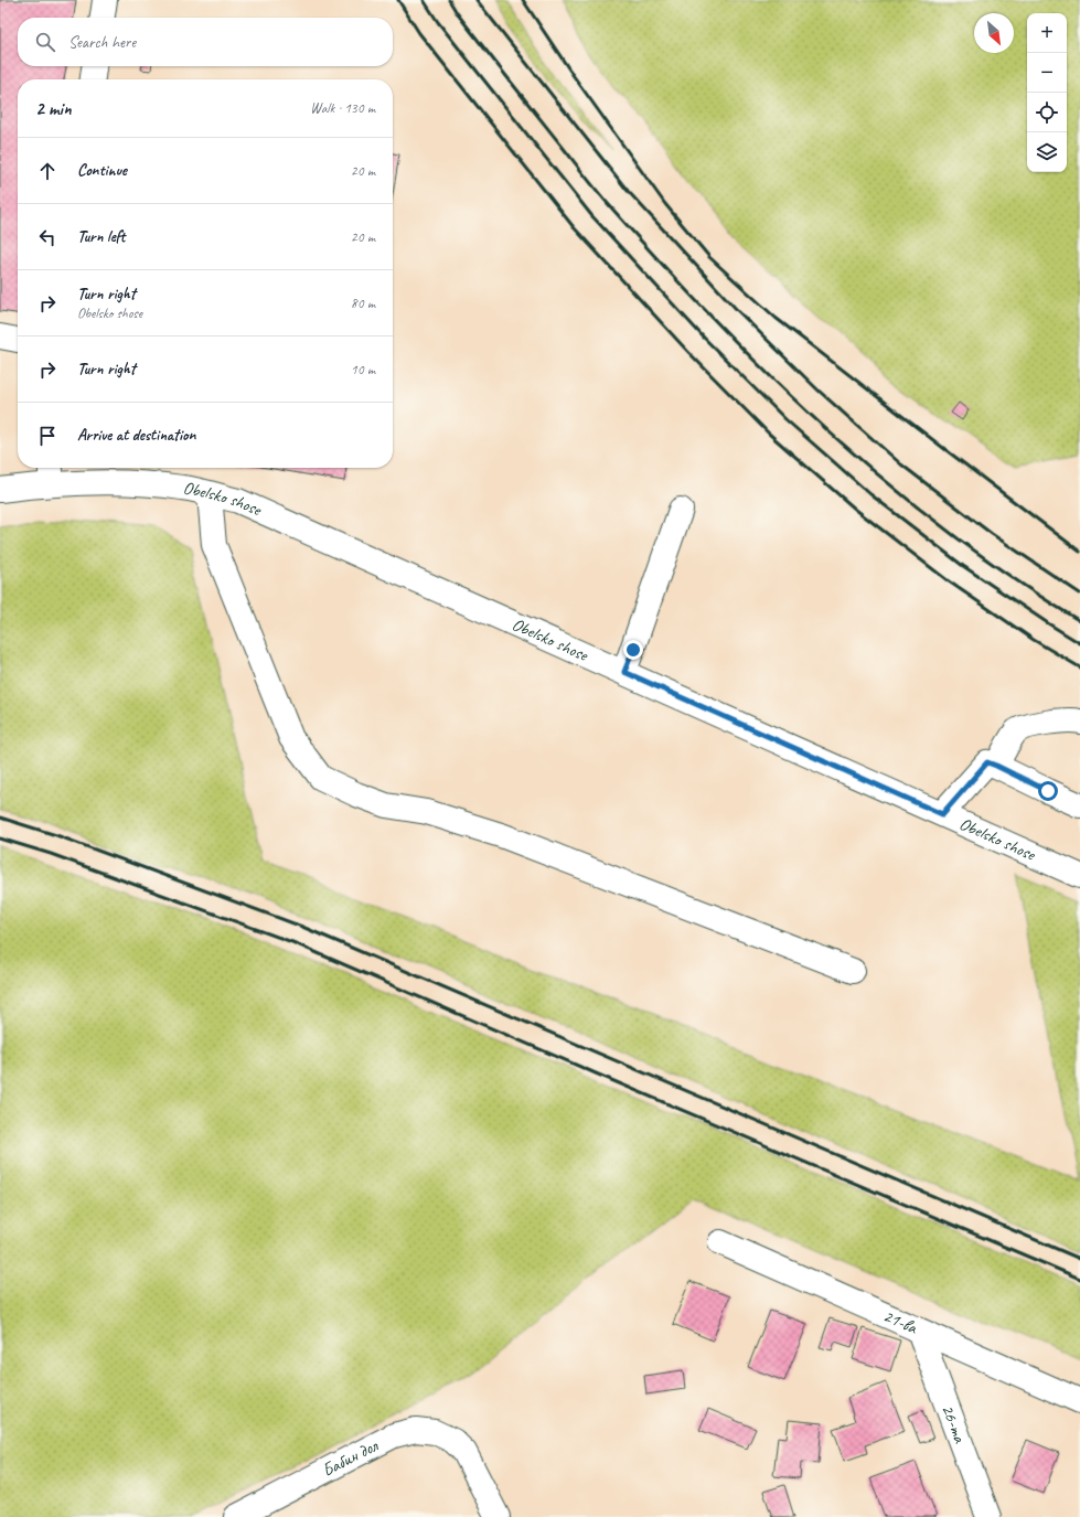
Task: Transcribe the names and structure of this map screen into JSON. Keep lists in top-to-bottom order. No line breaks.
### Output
{"streets":{"street":["Obelsko shose","21-ва","26-та","Бабин дол"]},"crossings":[["21-ва","26-та"]],"north":"bottom right","page":{"map_buttons":["+","−"],"search":"Search here","heading":["2 min","Walk · 130 m"],"list":[["Continue","20 m"],["Turn left","20 m"],["Turn right","Obelsko shose","80 m"],["Turn right","10 m"],"Arrive at destination"]}}
